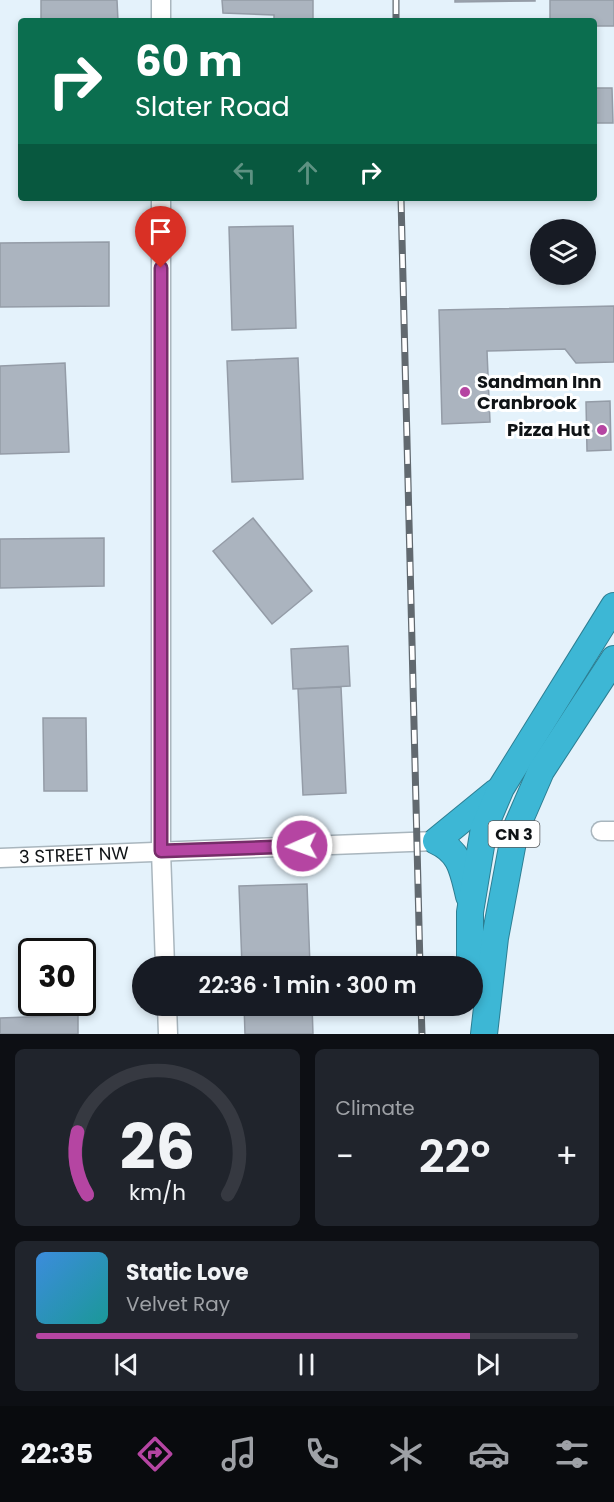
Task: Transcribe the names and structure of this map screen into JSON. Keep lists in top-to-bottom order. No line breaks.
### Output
{"streets":{"highway":["CN 3"],"street":["3 STREET NW"]},"places":["Sandman Inn Cranbrook","Pizza Hut"],"page":{"turn":["60 m","Slater Road"],"limit":"30","trip":"22:36 · 1 min · 300 m","tile":"Climate","heat":["−","22°","+"],"song":["Static Love","Velvet Ray"],"tabs":"22:35","gauge":["26","km/h"]}}
